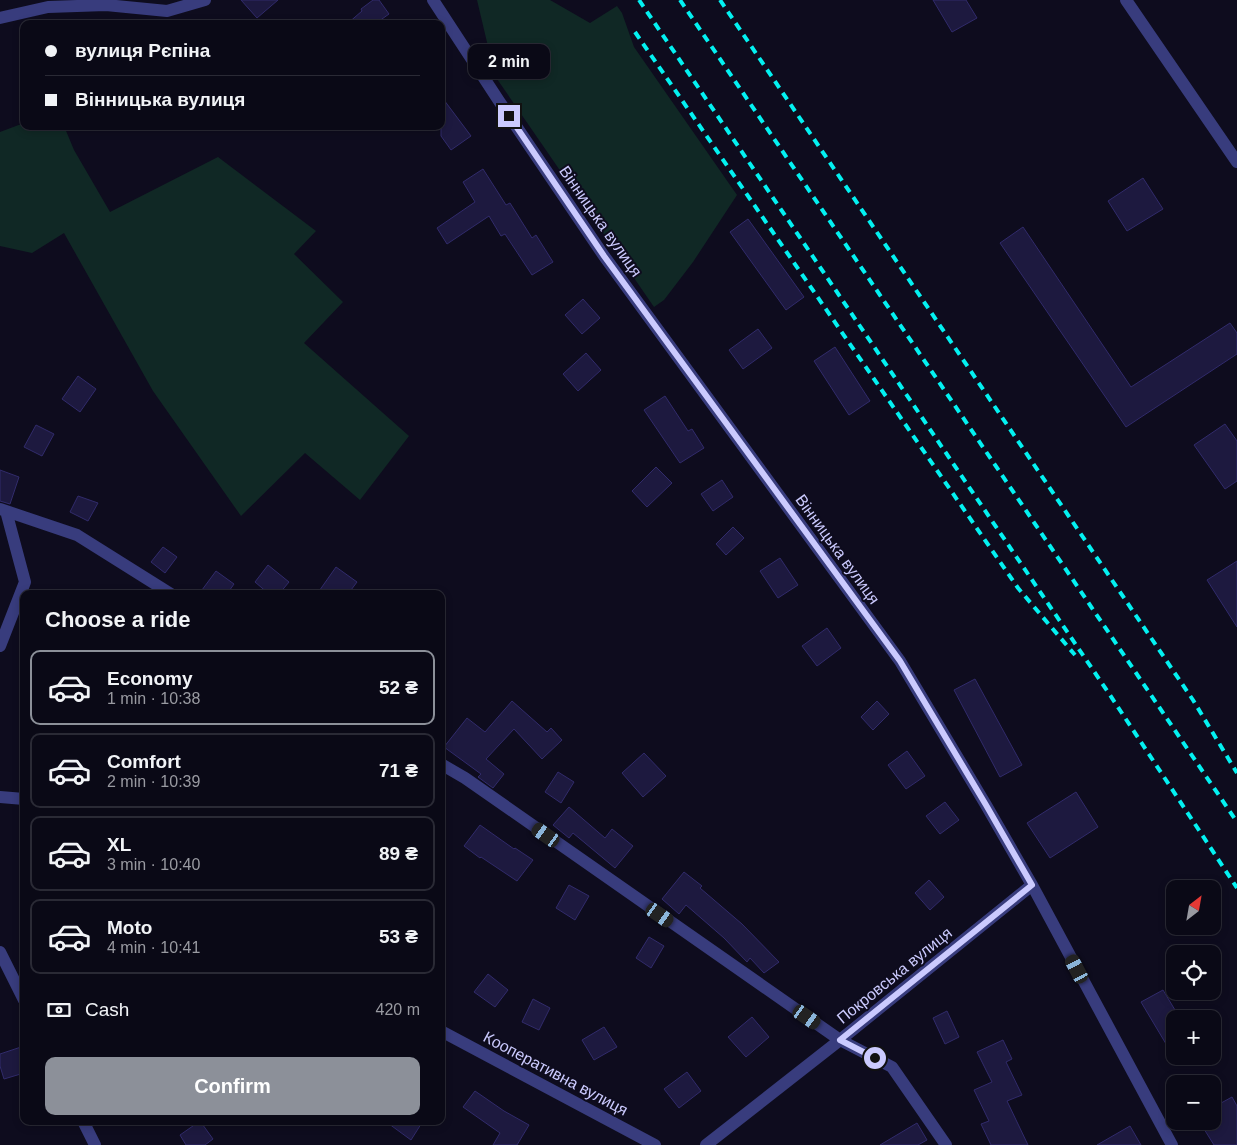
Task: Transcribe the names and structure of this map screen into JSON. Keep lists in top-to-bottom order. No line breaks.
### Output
{"streets":{"street":["Вінницька вулиця","Покровська вулиця","Кооперативна вулиця"]},"crossings":[["Вінницька вулиця","Покровська вулиця"]],"north":"top right","page":{"banner":["вулиця Рєпіна","Вінницька вулиця"],"bubble":"2 min","heading":"Choose a ride","list":[{"name":"Economy","note":"1 min · 10:38","value":"52 ₴"},{"name":"Comfort","note":"2 min · 10:39","value":"71 ₴"},{"name":"XL","note":"3 min · 10:40","value":"89 ₴"},{"name":"Moto","note":"4 min · 10:41","value":"53 ₴"}],"map_buttons":["+","−"],"pay":["Cash","420 m"],"buttons":"Confirm"}}
